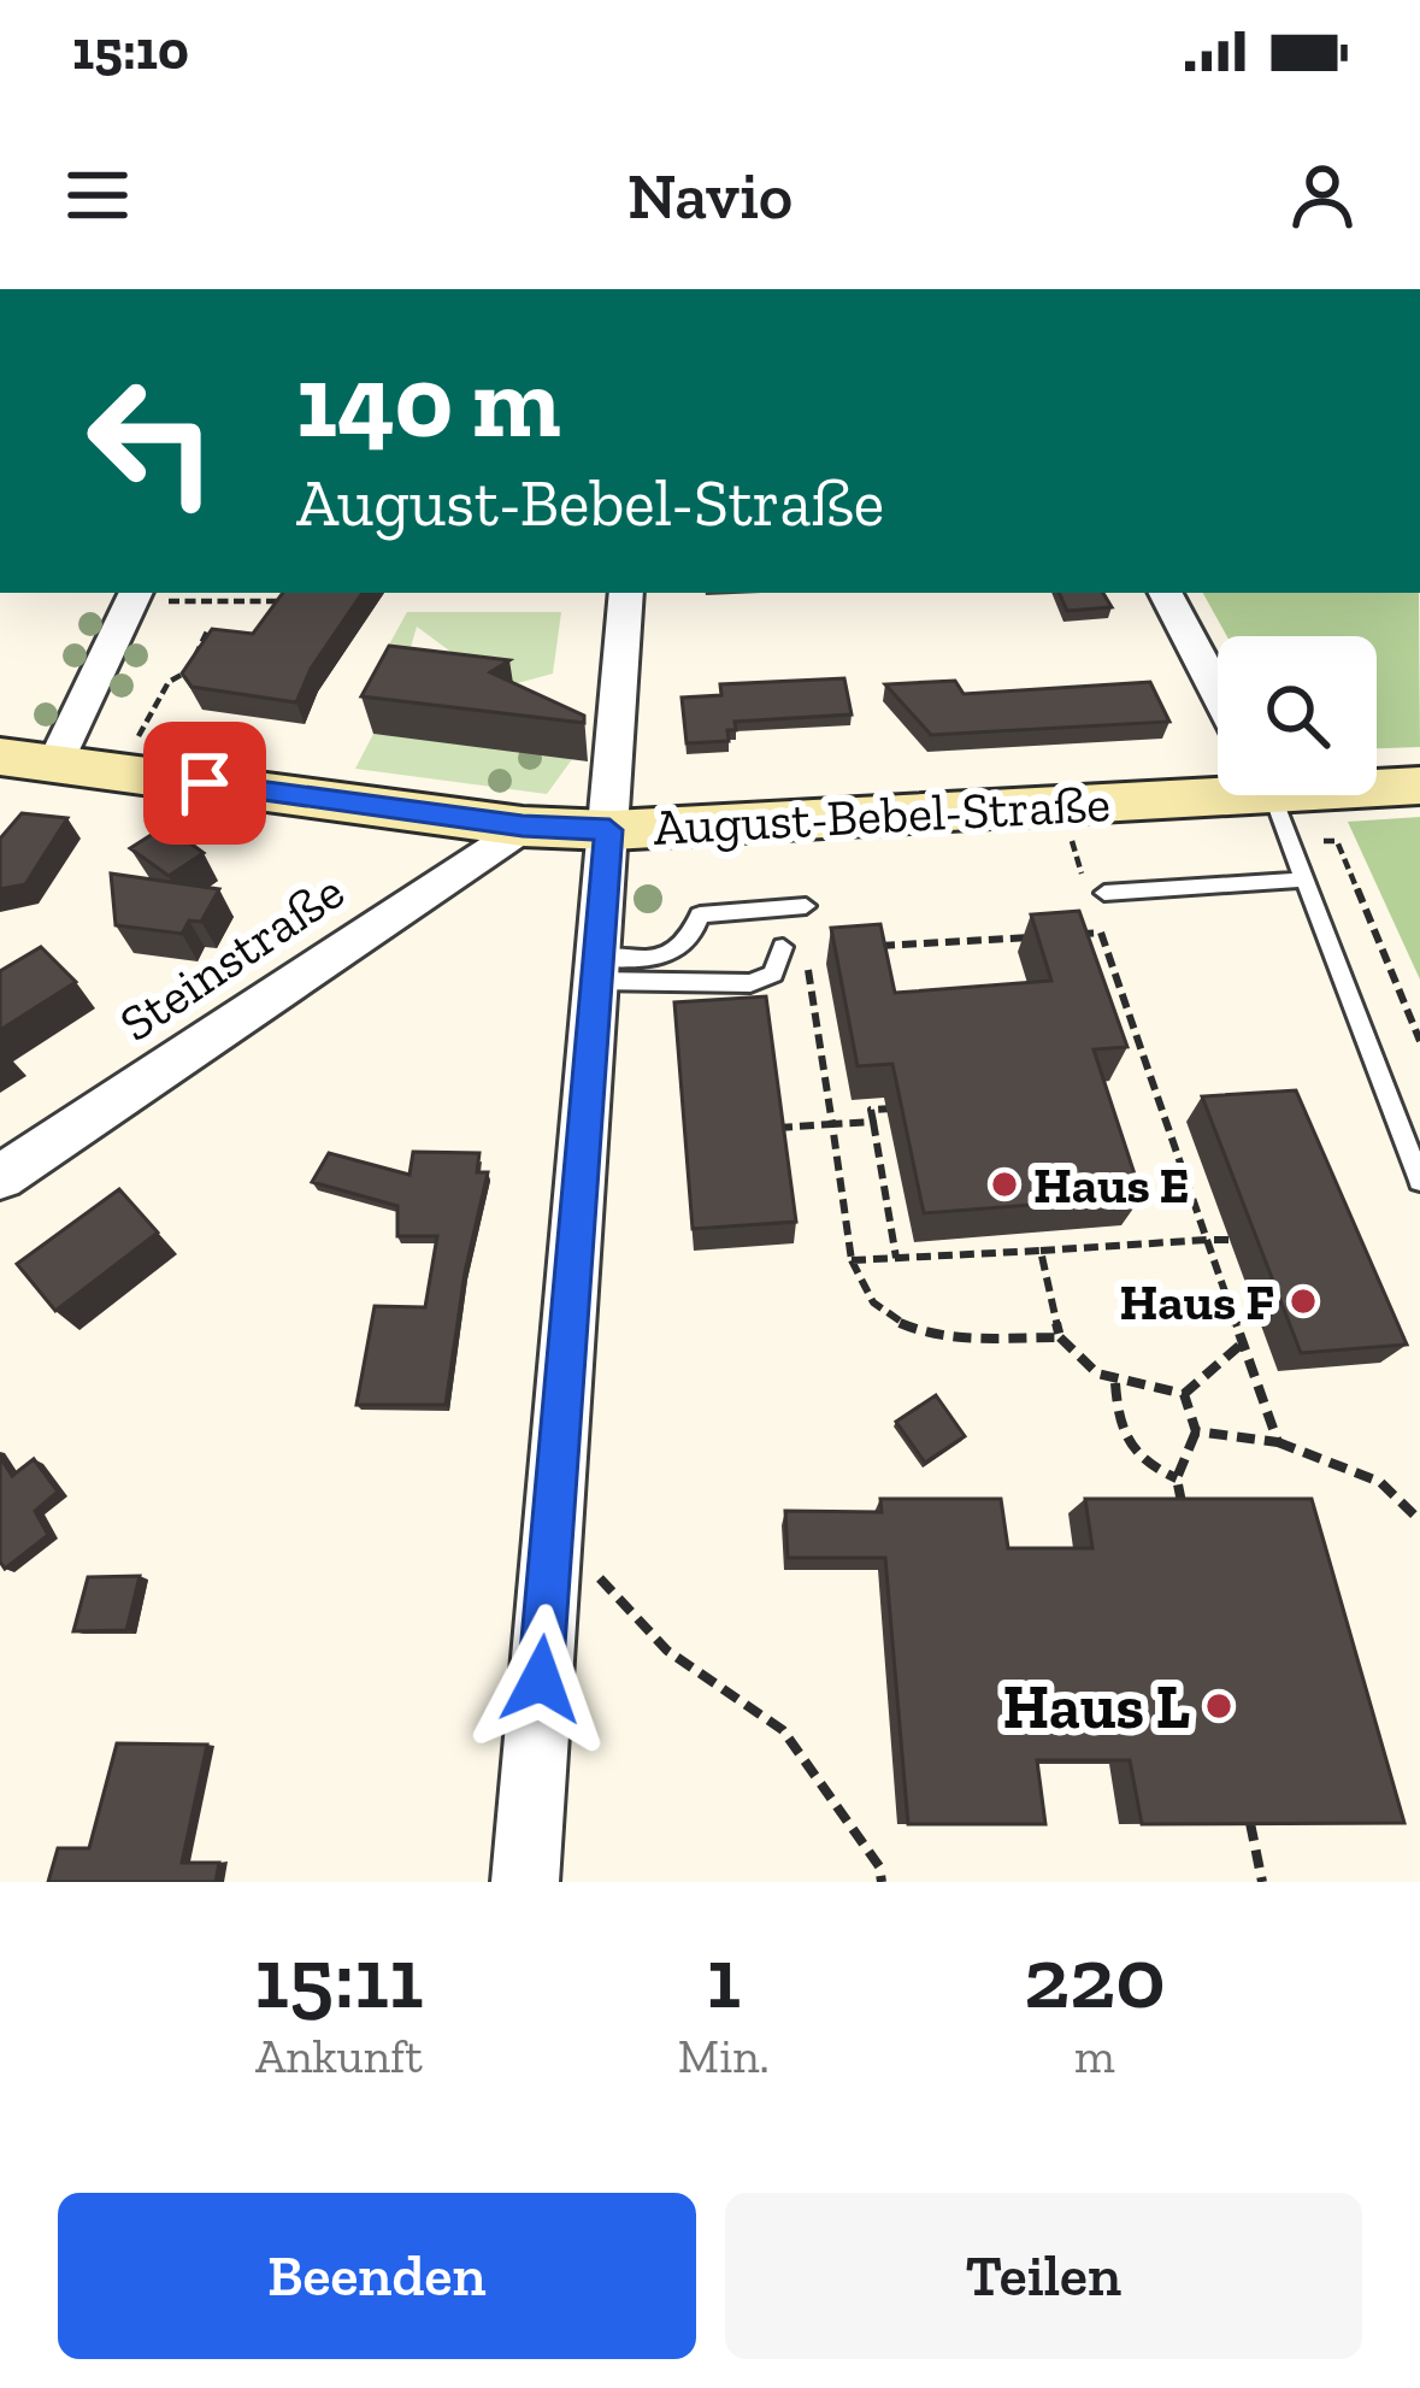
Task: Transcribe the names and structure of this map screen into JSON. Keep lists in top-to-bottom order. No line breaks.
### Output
{"streets":{"street":["August-Bebel-Straße","Steinstraße"]},"crossings":[["August-Bebel-Straße","Steinstraße"]],"places":["Haus E","Haus F","Haus L"],"page":{"status":"15:10","header":"Navio","turn":["140 m","August-Bebel-Straße"],"eta":["15:11","Ankunft","1","Min.","220","m"],"buttons":["Beenden","Teilen"]}}
